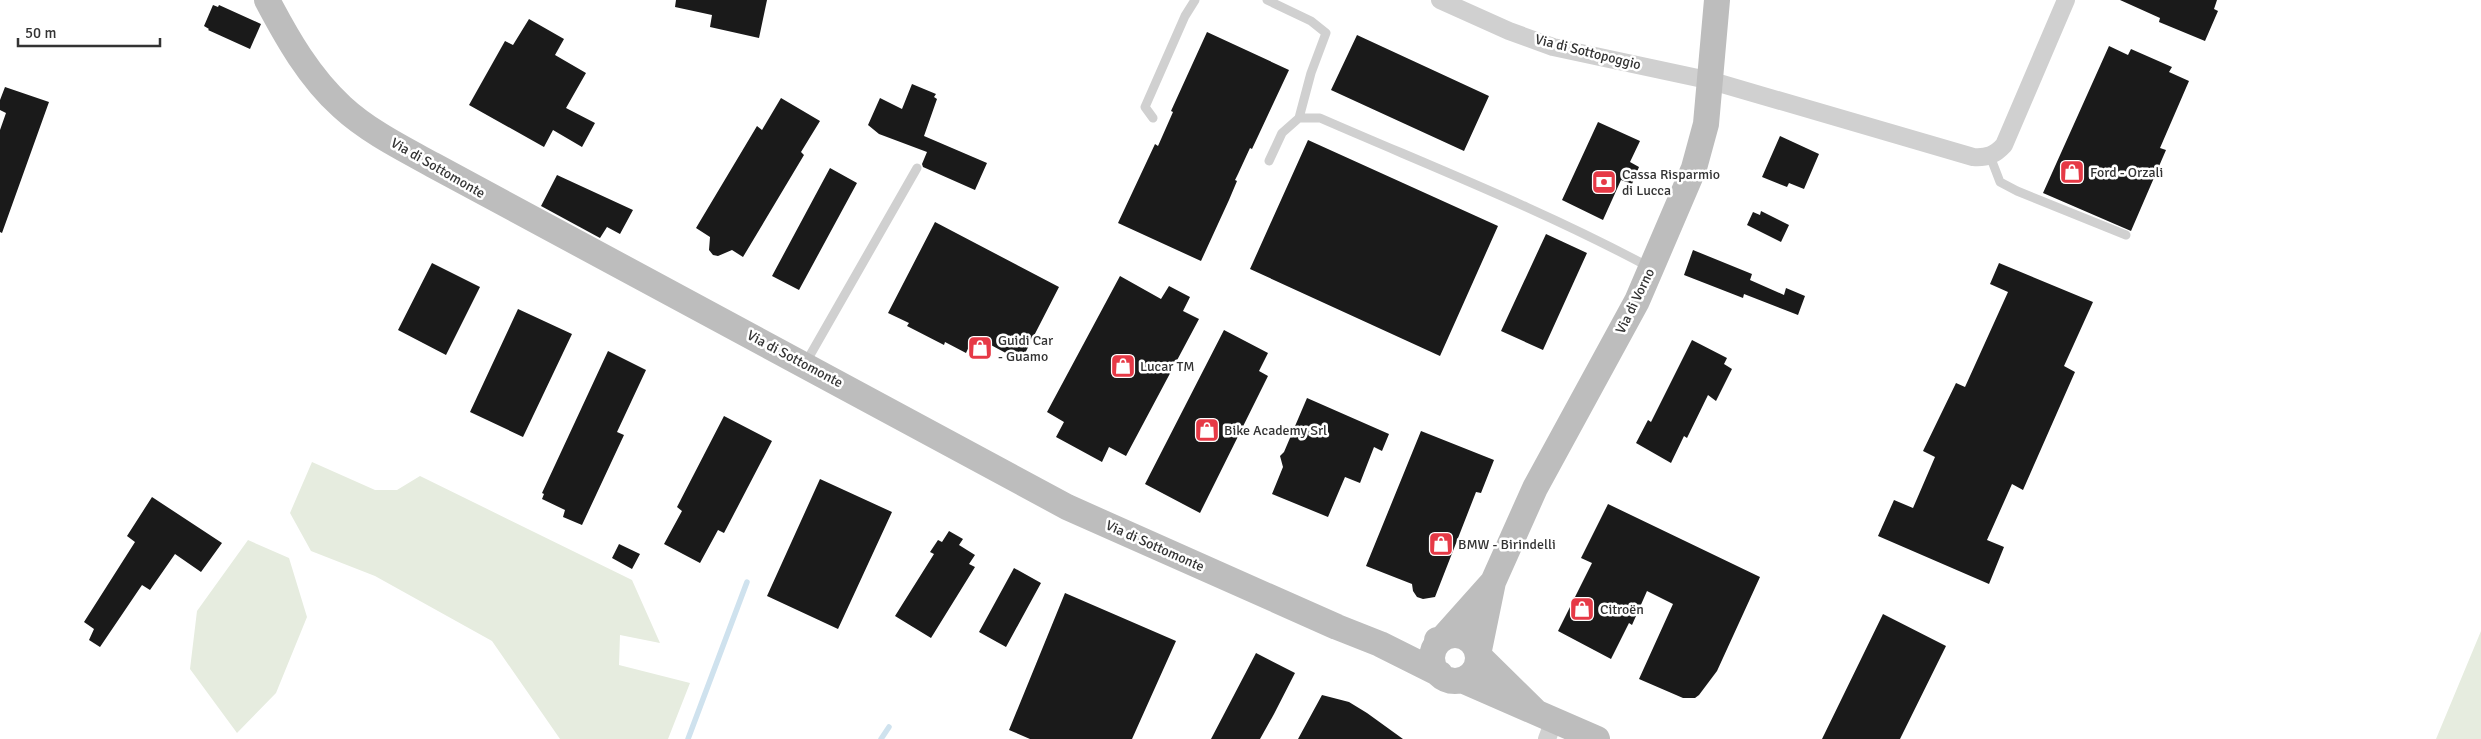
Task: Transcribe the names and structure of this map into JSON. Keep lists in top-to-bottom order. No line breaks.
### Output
{"streets":{"main road":["Via di Sottomonte","Via di Vorno"],"street":["Via di Sottopoggio"]},"crossings":[["Via di Sottopoggio","Via di Vorno"],["Via di Sottomonte","Via di Vorno"]],"places":{"shop":["Ford - Orzali","Guidi Car - Guamo","Lucar TM","Bike Academy Srl","BMW - Birindelli","Citroën"],"bank":["Cassa Risparmio di Lucca"]},"scale_bar":"50 m"}
